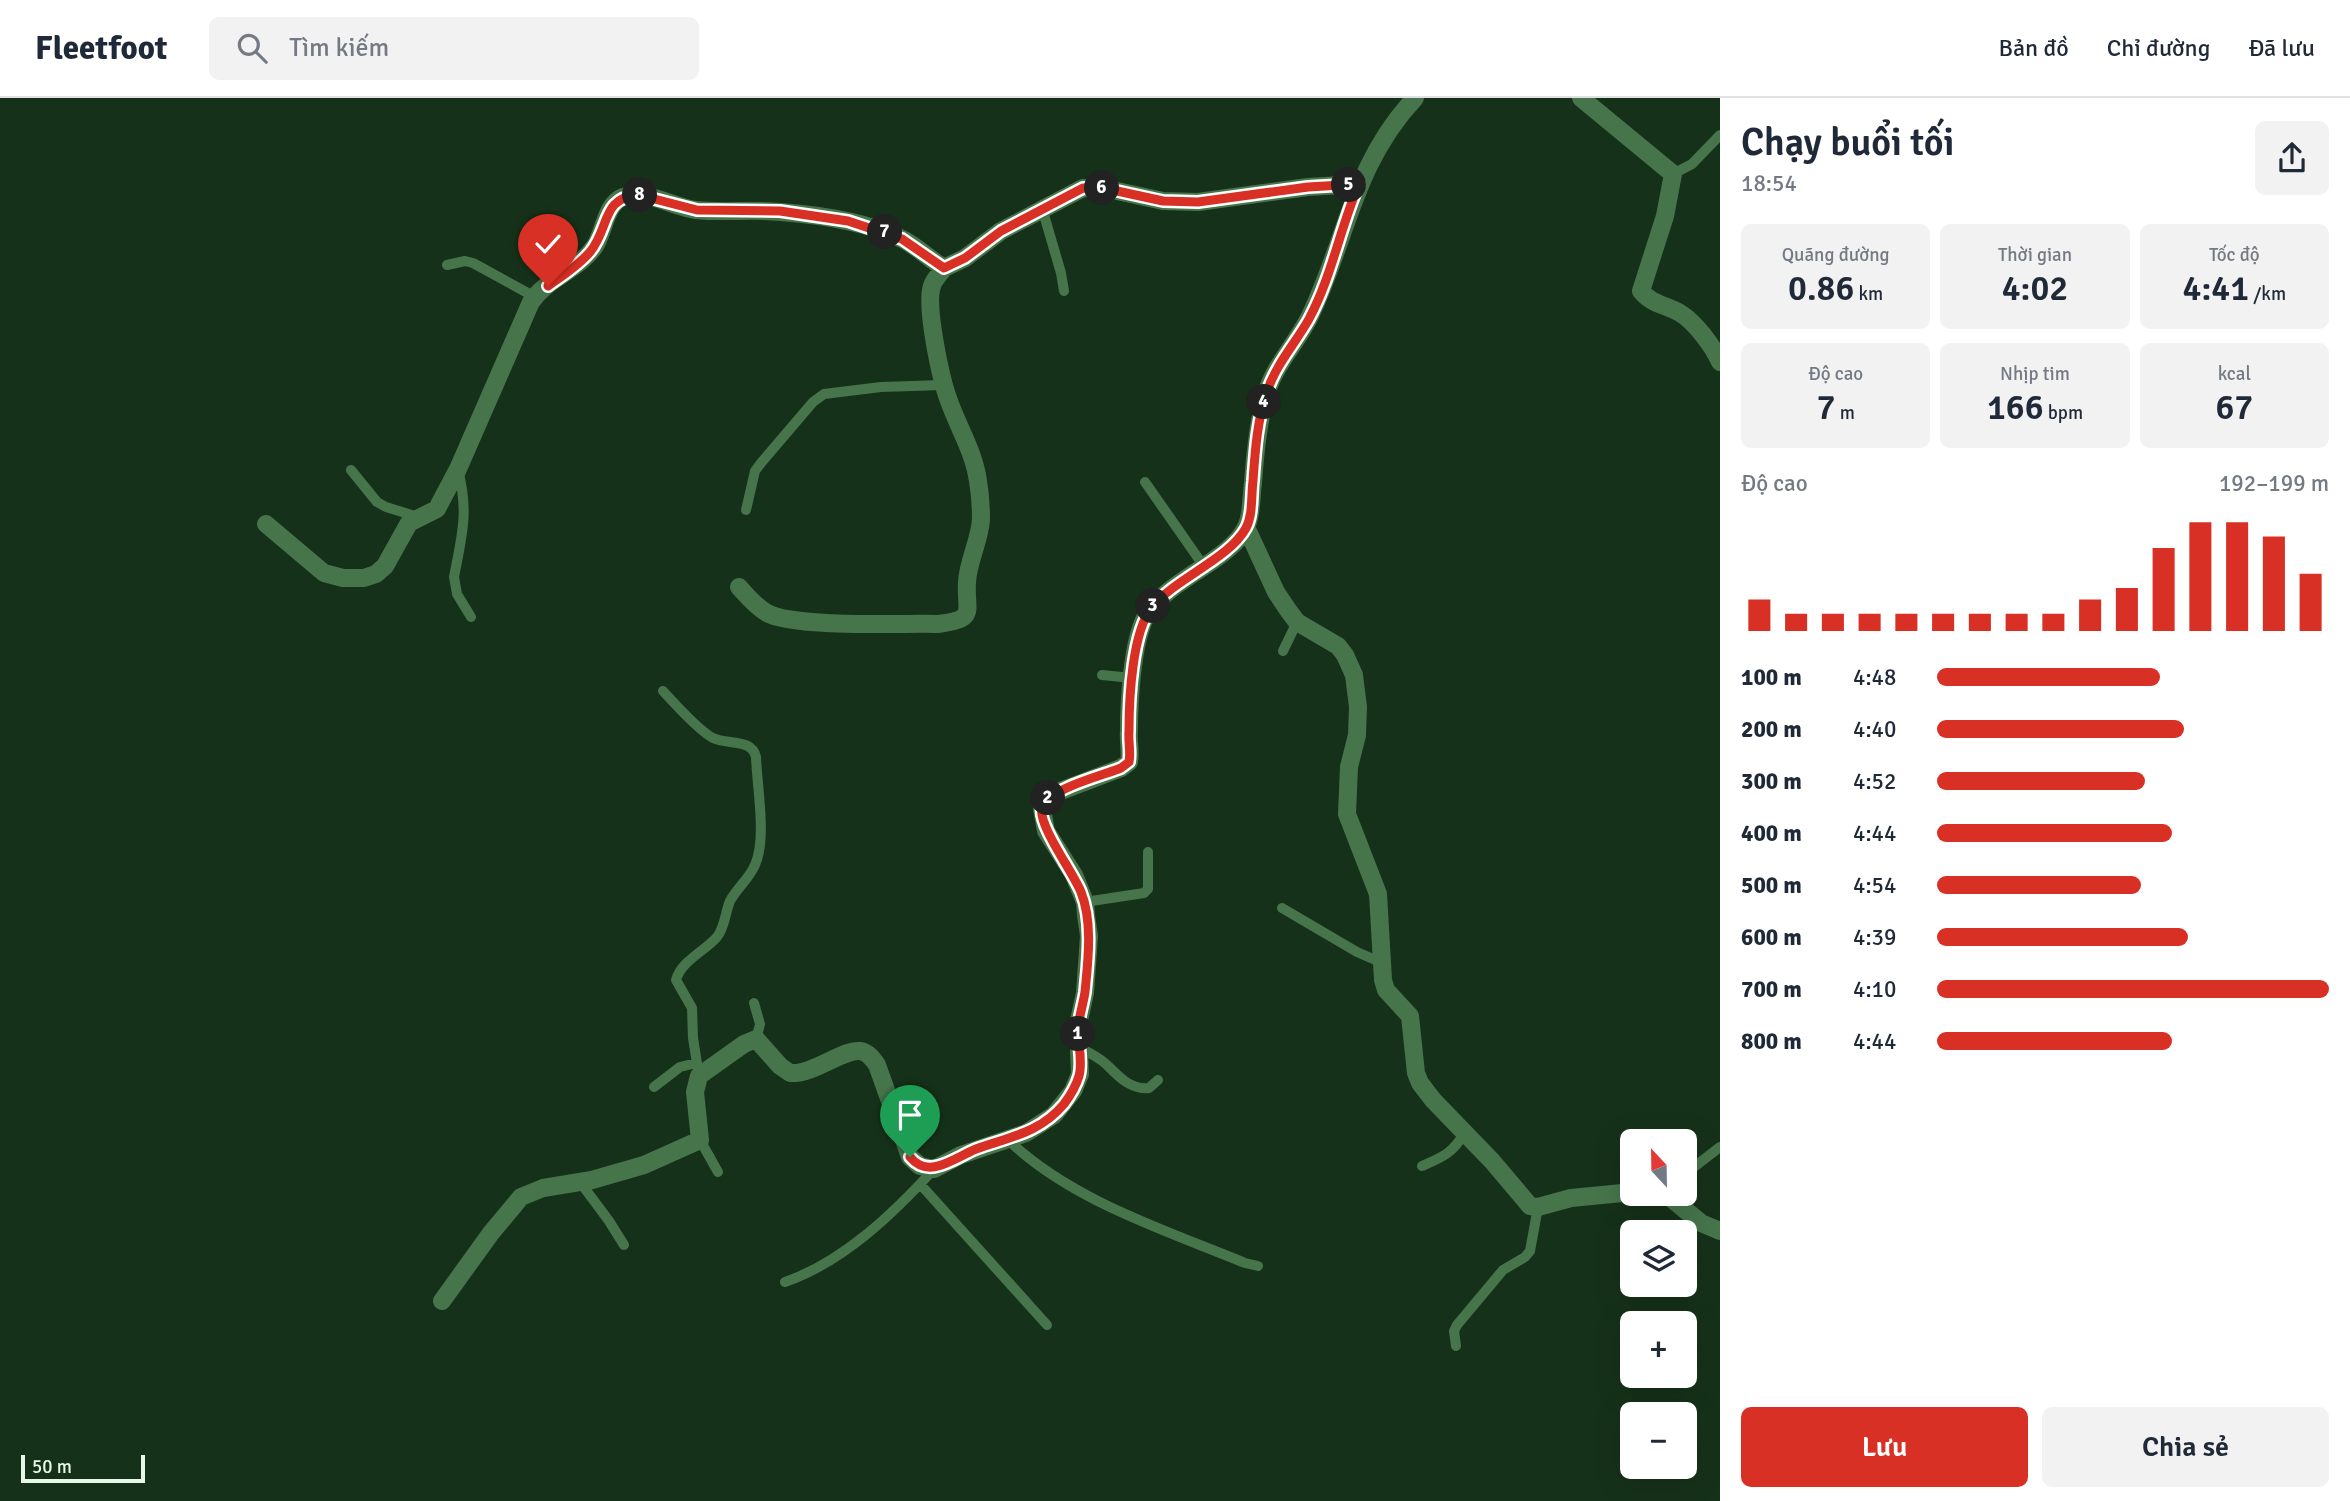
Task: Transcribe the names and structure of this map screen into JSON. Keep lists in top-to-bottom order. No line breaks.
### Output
{"scale_bar":"50 m","north":"top","page":{"header":"Fleetfoot","search":"Tìm kiếm","nav":["Bản đồ","Chỉ đường","Đã lưu"],"heading":["Chạy buổi tối","18:54"],"pins":["5","6","8","7","4","3","2","1"],"stats":[["Quãng đường","0.86 km"],["Thời gian","4:02"],["Tốc độ","4:41 /km"],["Độ cao","7 m"],["Nhịp tim","166 bpm"],["kcal","67"]],"chart":["Độ cao","192–199 m"],"list":[{"name":"100 m","note":"4:48"},{"name":"200 m","note":"4:40"},{"name":"300 m","note":"4:52"},{"name":"400 m","note":"4:44"},{"name":"500 m","note":"4:54"},{"name":"600 m","note":"4:39"},{"name":"700 m","note":"4:10"},{"name":"800 m","note":"4:44"}],"map_buttons":["+","−"],"buttons":["Lưu","Chia sẻ"],"scale":"50 m"}}
